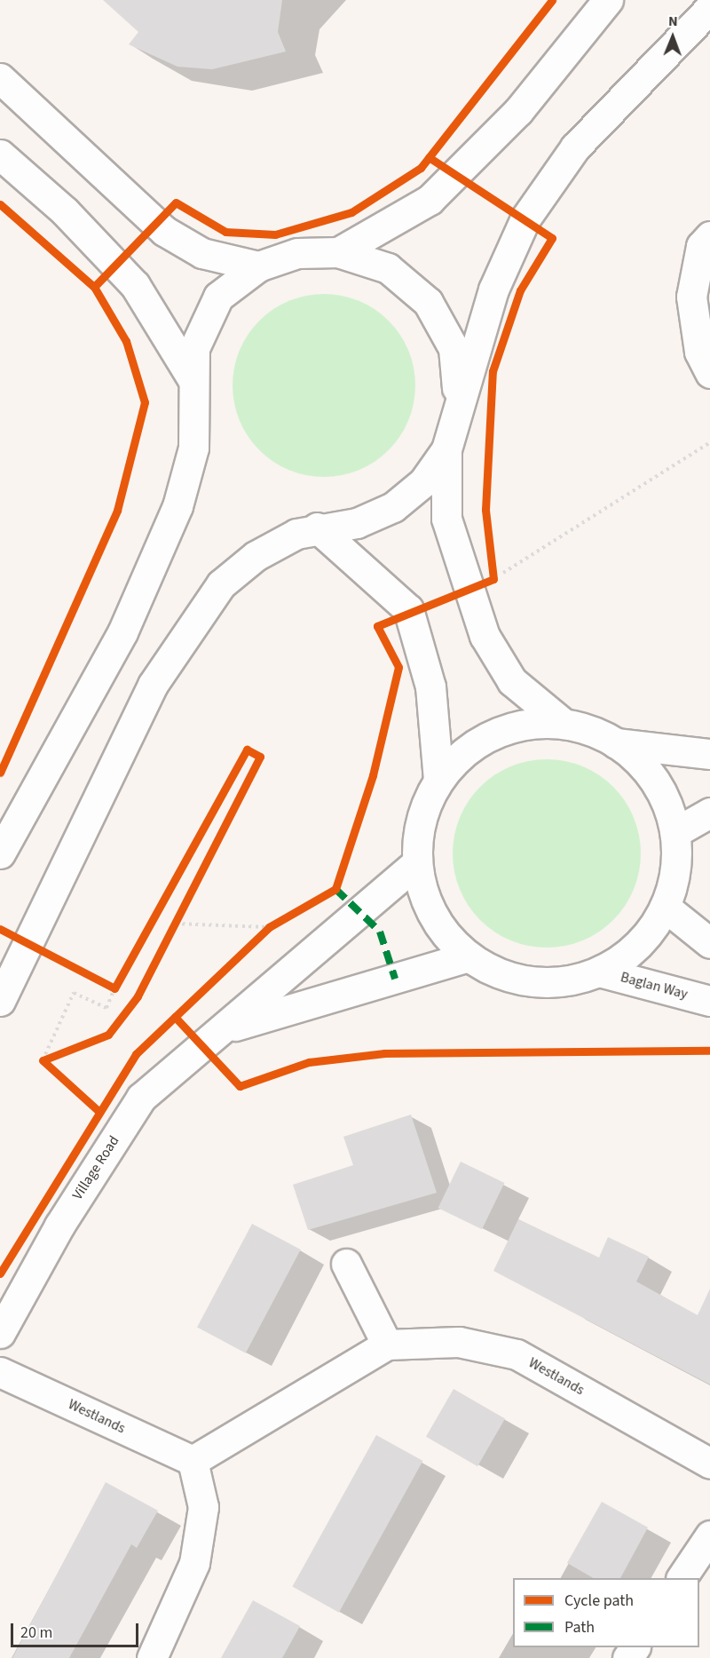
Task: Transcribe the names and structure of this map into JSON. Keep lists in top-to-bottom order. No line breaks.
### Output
{"streets":{"street":["Baglan Way","Village Road","Westlands"]},"legend":["Cycle path","Path"],"scale_bar":"20 m","north":"top"}
